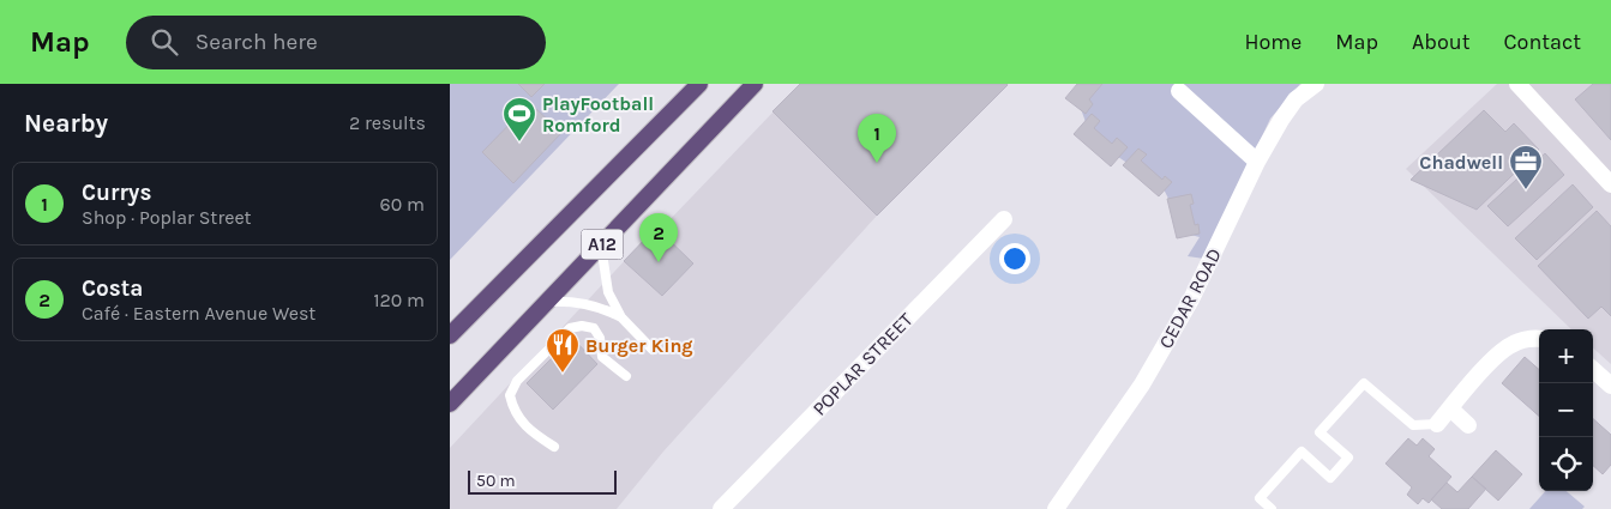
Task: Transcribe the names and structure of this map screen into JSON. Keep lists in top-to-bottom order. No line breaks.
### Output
{"streets":{"highway":["A12"],"street":["CEDAR ROAD","POPLAR STREET"]},"places":{"sports":["PlayFootball Romford"],"office":["Chadwell"],"restaurant":["Burger King"]},"scale_bar":"50 m","page":{"header":"Map","search":"Search here","nav":["Home","Map","About","Contact"],"heading":["Nearby","2 results"],"pins":["1","2"],"list":[{"mark":"1","name":"Currys","note":"Shop · Poplar Street","value":"60 m"},{"mark":"2","name":"Costa","note":"Café · Eastern Avenue West","value":"120 m"}],"map_buttons":["+","−"],"scale":"50 m"}}
